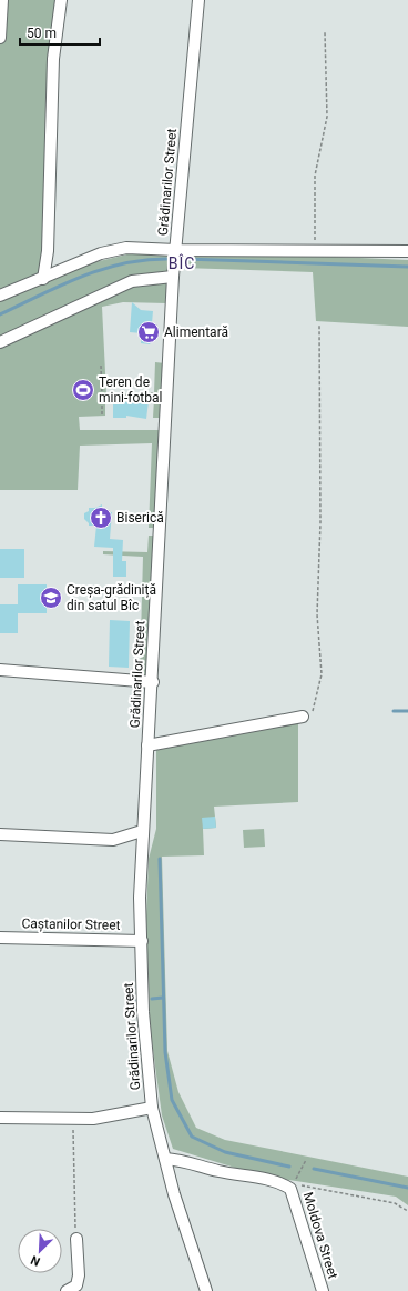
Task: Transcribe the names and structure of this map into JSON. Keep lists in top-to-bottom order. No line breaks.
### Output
{"streets":{"street":["Grădinarilor Street","Caștanilor Street","Moldova Street"]},"crossings":[["Grădinarilor Street","Caștanilor Street"]],"districts":["BÎC"],"places":{"supermarket":["Alimentară"],"sports":["Teren de mini-fotbal"],"church":["Biserică"],"school or university":["Creșa-grădiniță din satul Bîc"]},"scale_bar":"50 m","north":"bottom left"}
